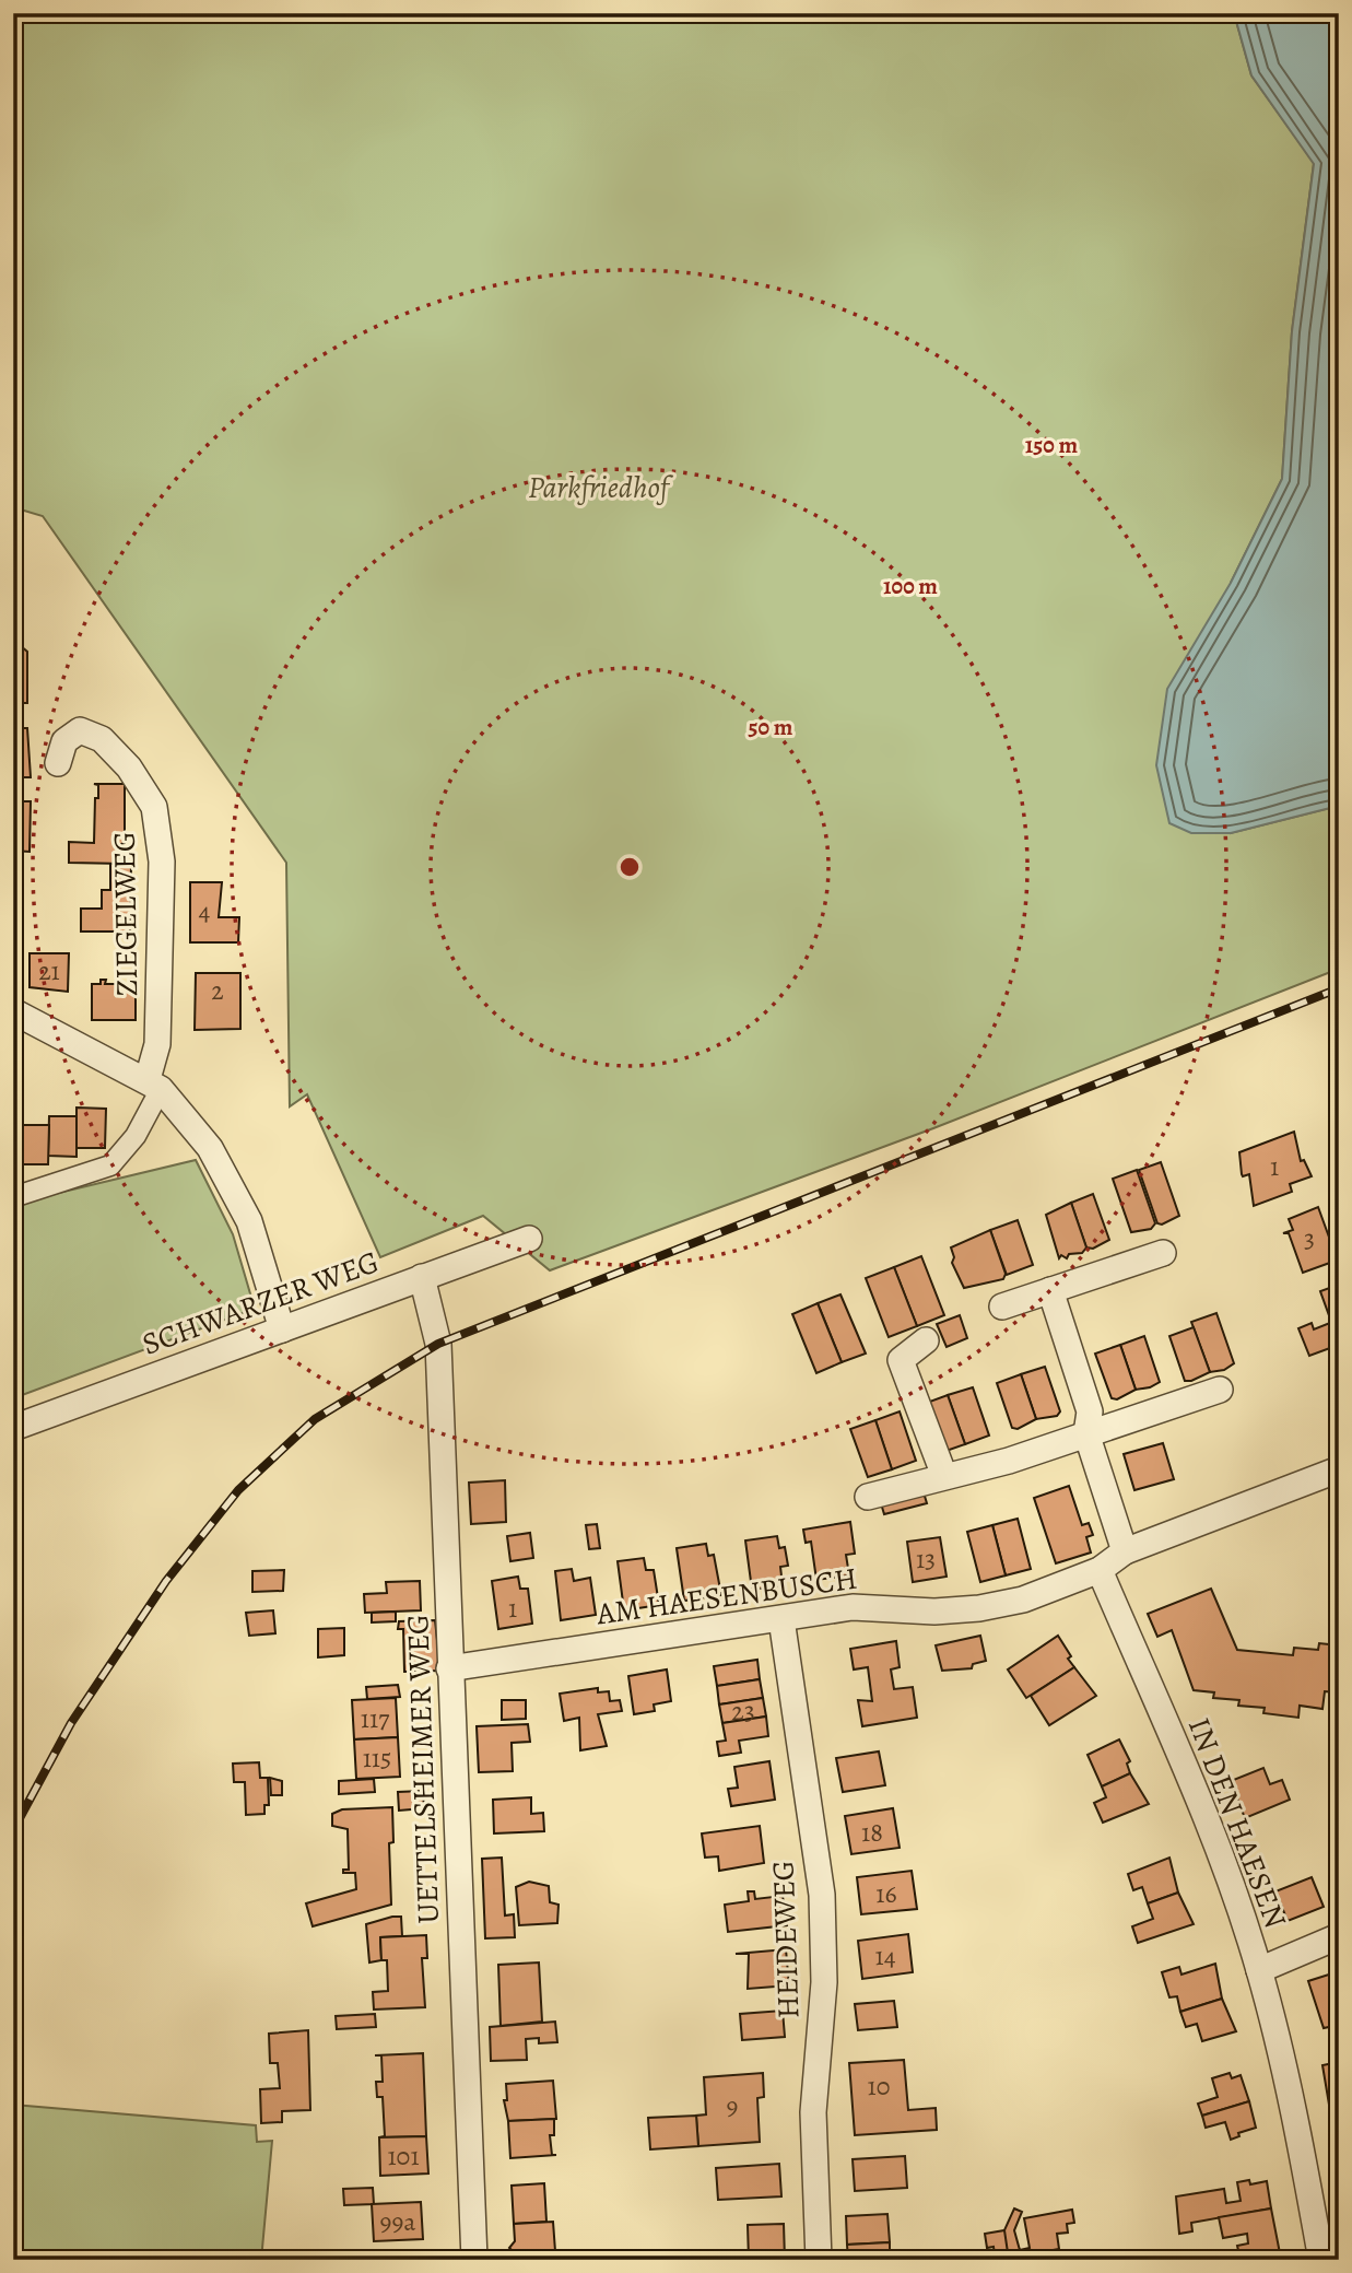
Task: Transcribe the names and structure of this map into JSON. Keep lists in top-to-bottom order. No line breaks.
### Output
{"streets":{"street":["ZIEGELWEG","SCHWARZER WEG","AM HAESENBUSCH","UETTELSHEIMER WEG","IN DEN HAESEN","HEIDEWEG"]},"crossings":[["SCHWARZER WEG","UETTELSHEIMER WEG"],["AM HAESENBUSCH","UETTELSHEIMER WEG"],["AM HAESENBUSCH","IN DEN HAESEN"],["AM HAESENBUSCH","HEIDEWEG"]],"parks":["Parkfriedhof"],"house_numbers":["4","21","2","1","3","13","1","23","117","115","18","16","14","10","9","101","99a"],"rings":["150 m","100 m","50 m"]}
